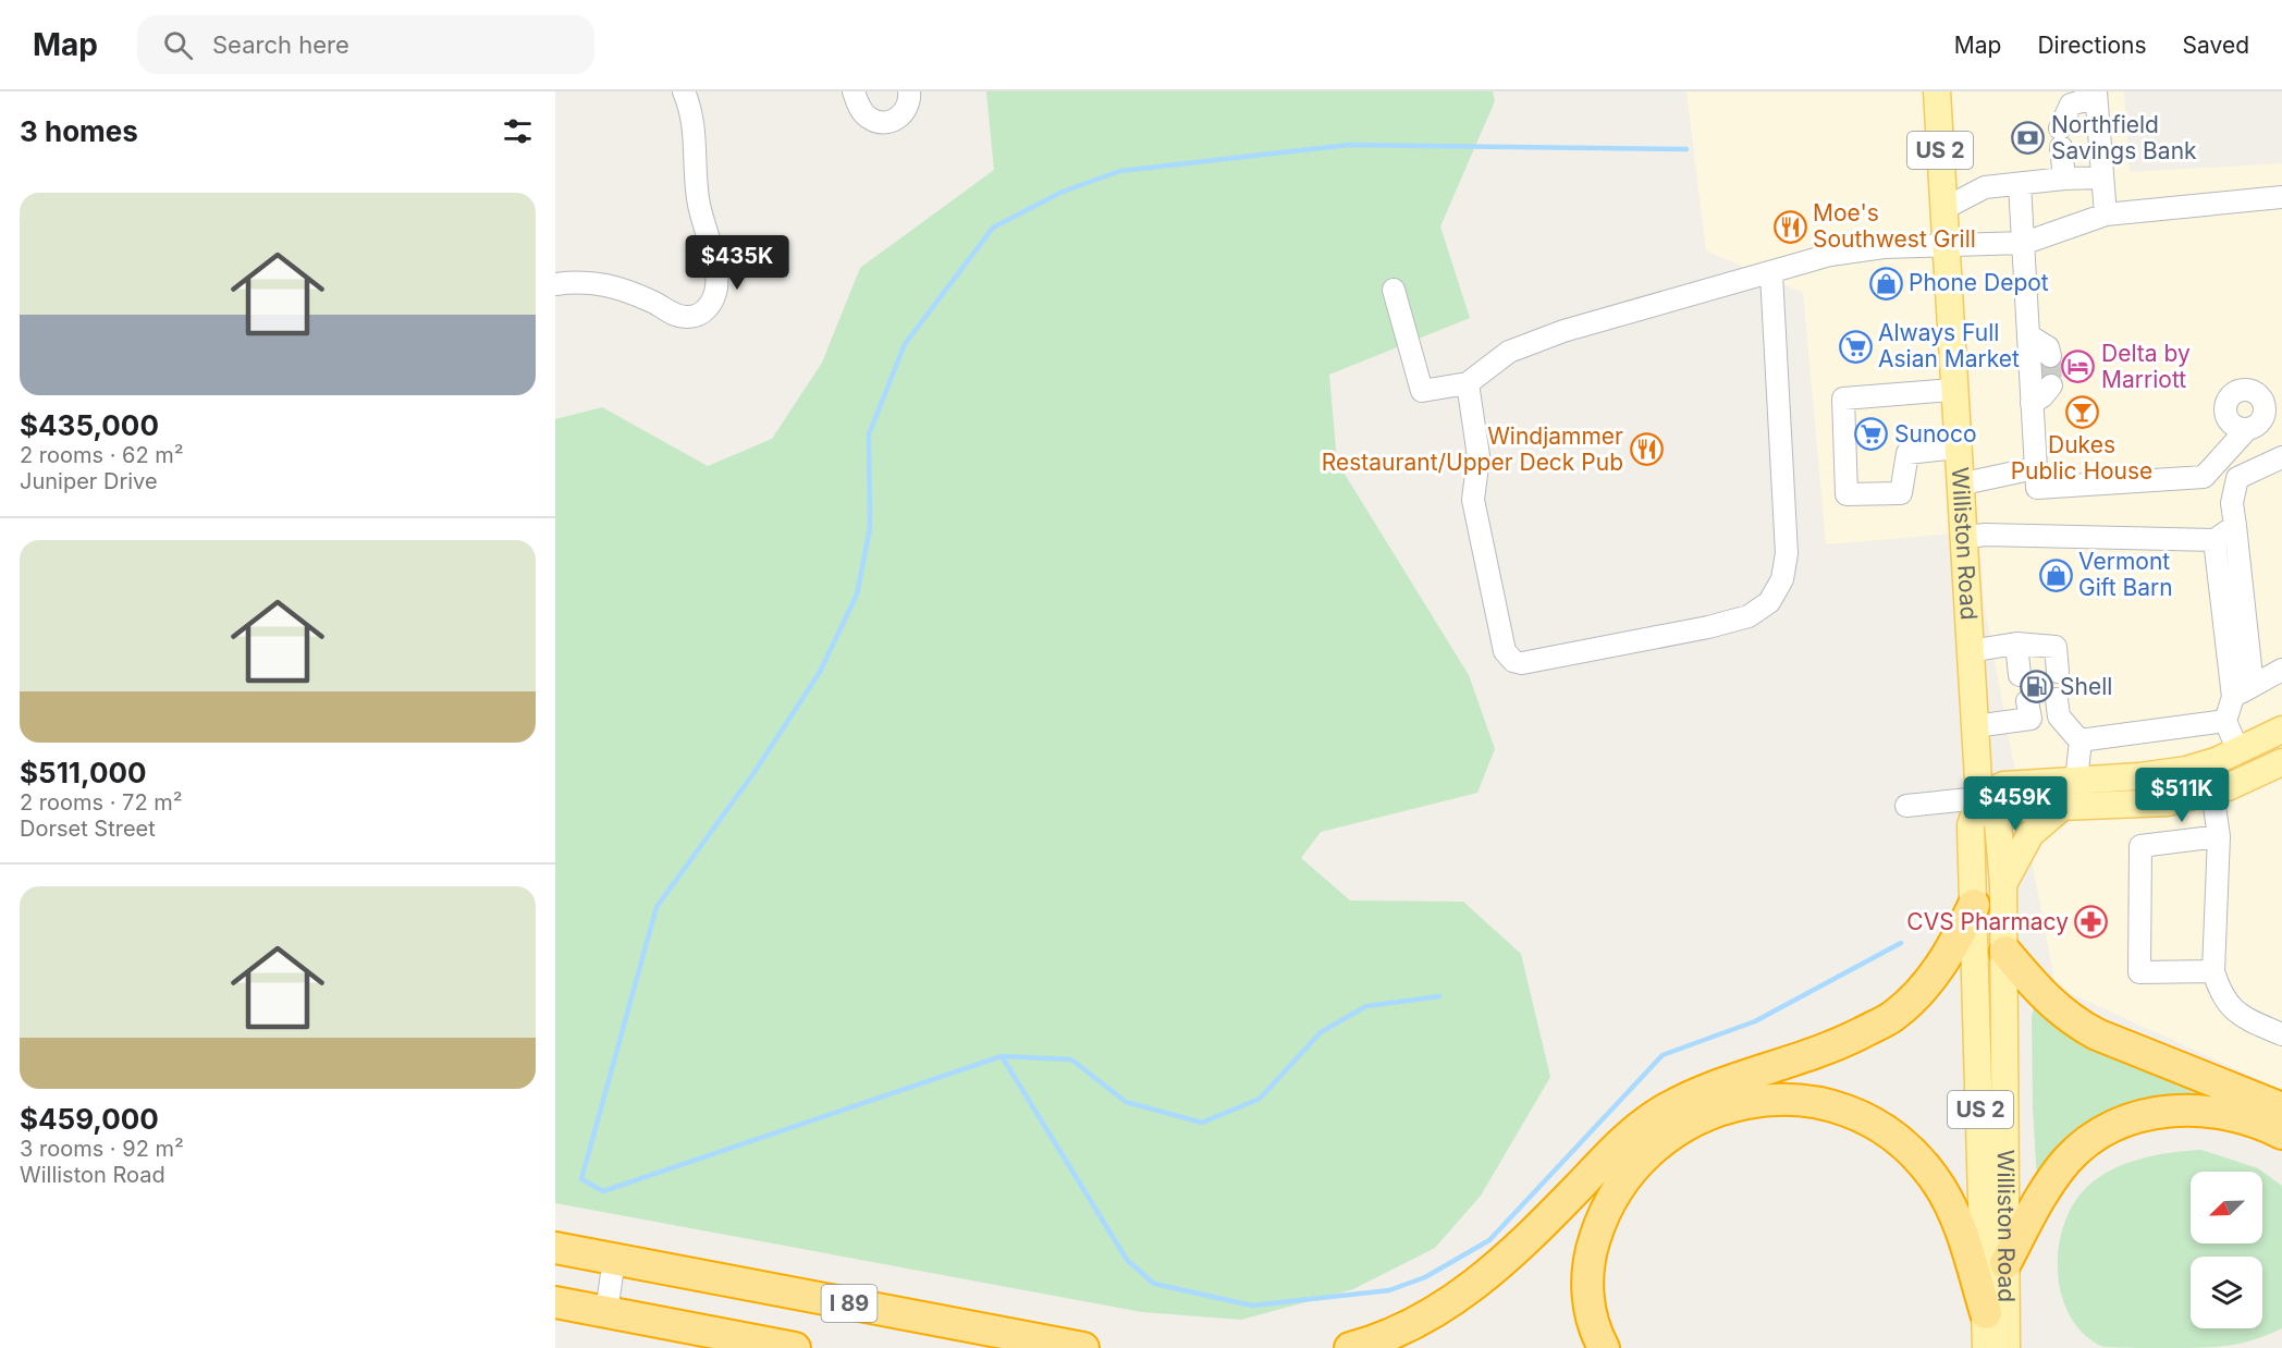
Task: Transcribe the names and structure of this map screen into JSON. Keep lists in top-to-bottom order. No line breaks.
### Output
{"streets":{"highway":["I 89"],"main road":["US 2","Williston Road"]},"places":{"bank":["Northfield Savings Bank"],"restaurant":["Moe's Southwest Grill","Windjammer Restaurant/Upper Deck Pub"],"shop":["Phone Depot","Vermont Gift Barn"],"supermarket":["Always Full Asian Market","Sunoco"],"hotel":["Delta by Marriott"],"bar":["Dukes Public House"],"fuel station":["Shell"],"pharmacy":["CVS Pharmacy"]},"north":"bottom left","page":{"header":"Map","search":"Search here","nav":["Map","Directions","Saved"],"heading":"3 homes","list":[{"name":"$435,000","note":"2 rooms · 62 m² · Juniper Drive"},{"name":"$511,000","note":"2 rooms · 72 m² · Dorset Street"},{"name":"$459,000","note":"3 rooms · 92 m² · Williston Road"}],"price":["$435K","$511K","$459K"]}}
